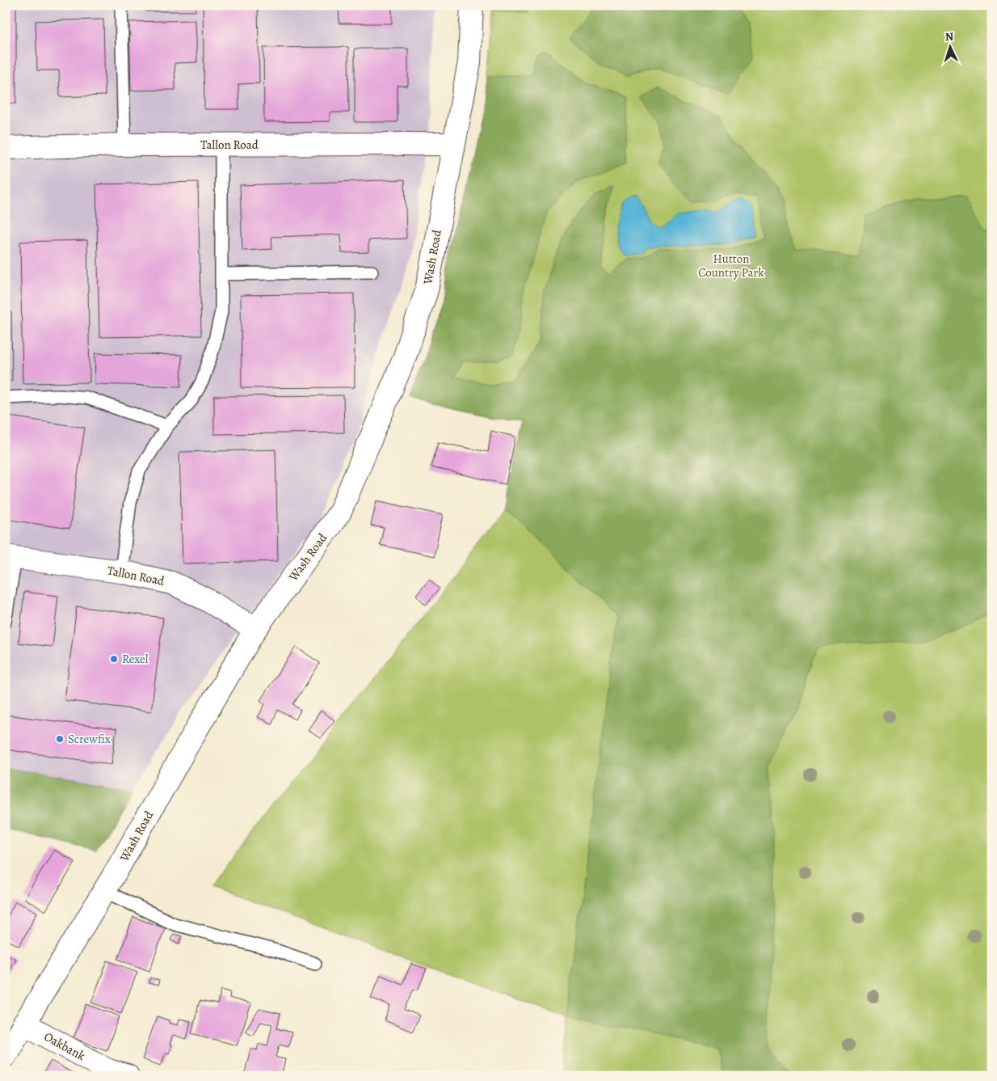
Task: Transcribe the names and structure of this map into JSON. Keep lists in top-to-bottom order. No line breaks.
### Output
{"streets":{"street":["Tallon Road","Wash Road","Oakbank"]},"crossings":[["Tallon Road","Wash Road"],["Wash Road","Oakbank"]],"parks":["Hutton Country Park"],"places":["Rexel","Screwfix"],"north":"top"}
